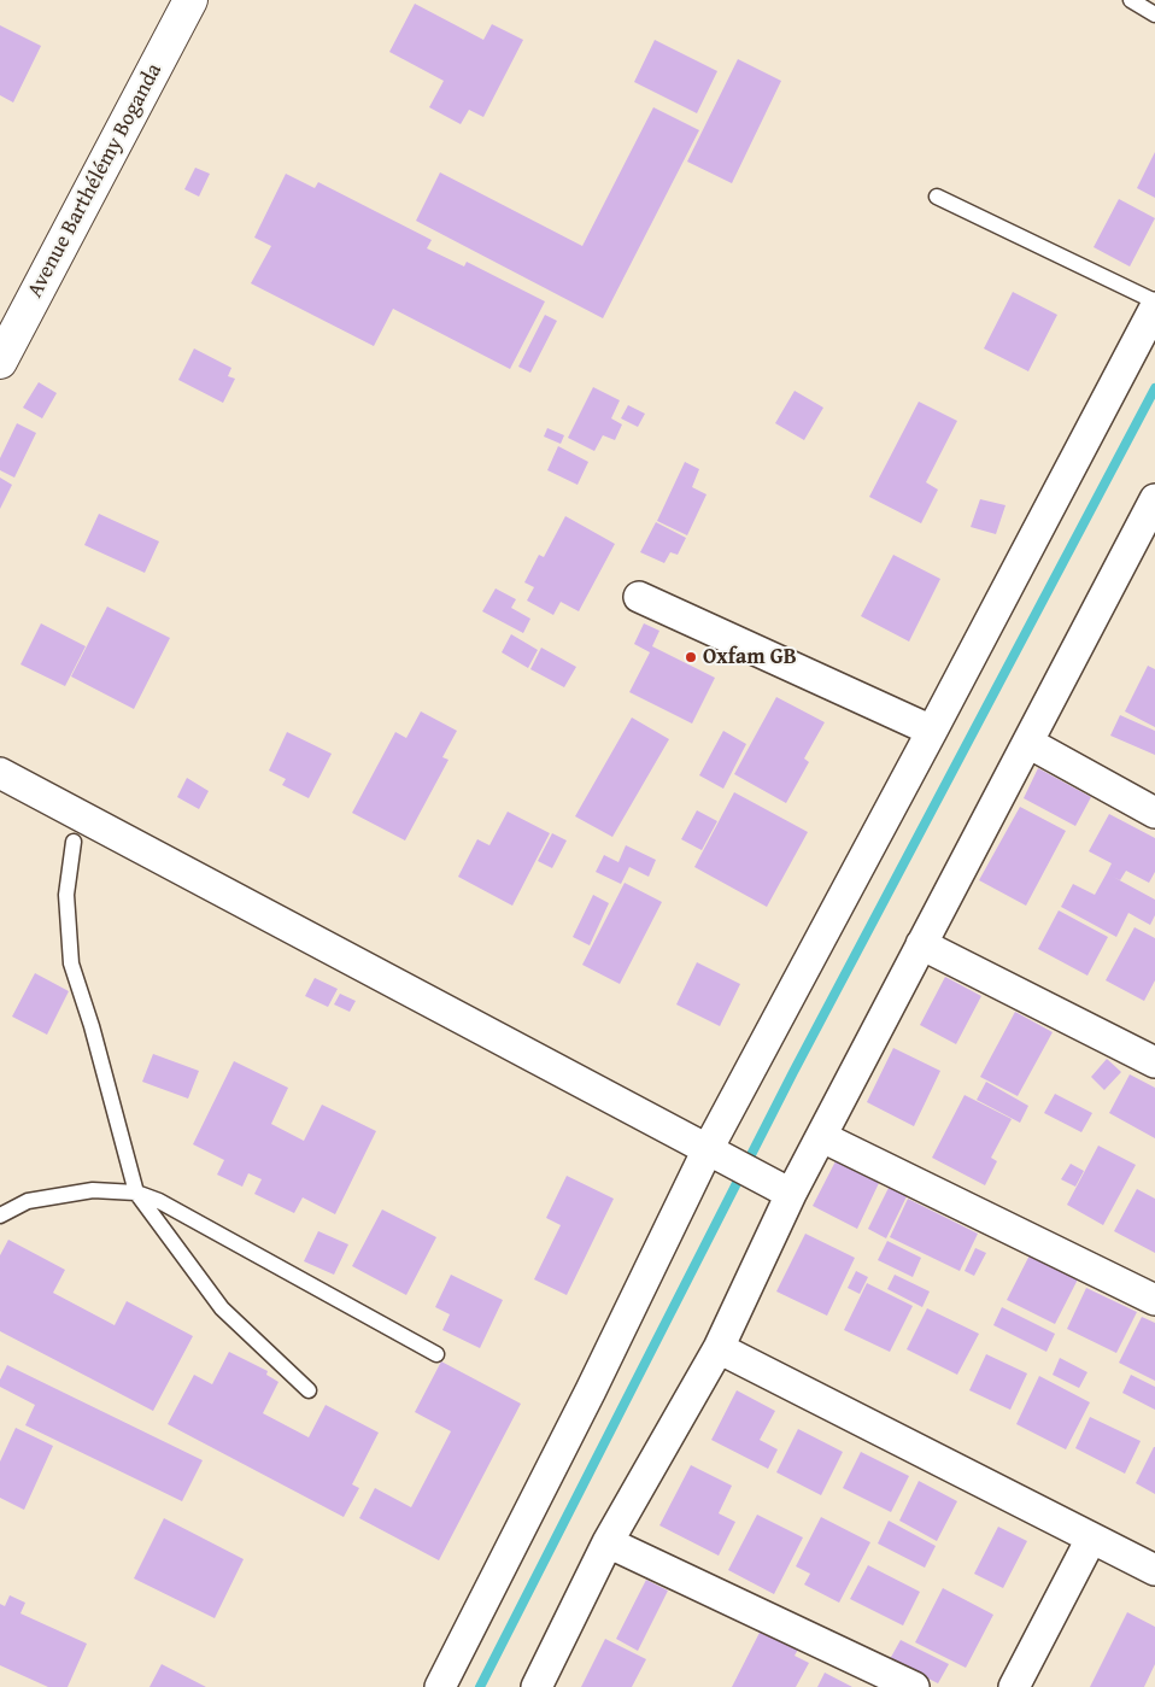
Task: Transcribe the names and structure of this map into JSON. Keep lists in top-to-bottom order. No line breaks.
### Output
{"streets":{"main road":["Avenue Barthélémy Boganda"]},"places":["Oxfam GB"]}
